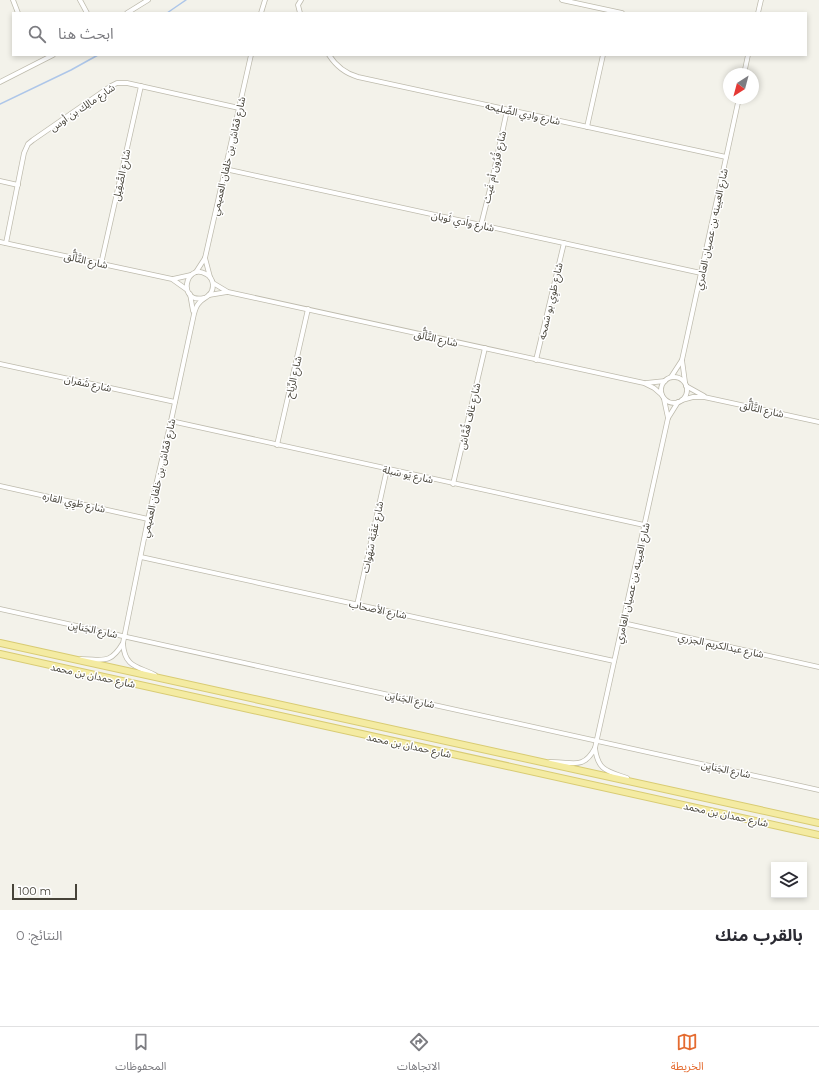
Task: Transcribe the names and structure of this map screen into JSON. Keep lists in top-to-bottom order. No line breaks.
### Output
{"streets":{"main road":["شارع حمدان بن محمد"],"street":["شارع مالِك بن أوس","شارع وادِي الصِّليحه","شارع قمّاش بن خلفان العميمي","شارع قُرُون أم غَيث","شارع الصَّقِيل","شارع واَدي ثَوبان","شارع العيينه بن عصيان العامري","شارع التَّألُّق","شارع طَوِي بو سَمحه","شارع الرِّياح","شارع شَقران","شارع غاف قُمَّاش","شارع يَو سَبلة","شارع طَوِي القاره","شارع عَقَبَة سَهَوات","شارع الأصحاب","شارع الجَنايِن","شارع عبدالكريم الجزري"]},"crossings":[["شارع مالِك بن أوس","شارع قمّاش بن خلفان العميمي"],["شارع مالِك بن أوس","شارع الصَّقِيل"],["شارع مالِك بن أوس","شارع التَّألُّق"],["شارع وادِي الصِّليحه","شارع قُرُون أم غَيث"],["شارع وادِي الصِّليحه","شارع العيينه بن عصيان العامري"],["شارع قمّاش بن خلفان العميمي","شارع واَدي ثَوبان"],["شارع قمّاش بن خلفان العميمي","شارع التَّألُّق"],["شارع قمّاش بن خلفان العميمي","شارع شَقران"],["شارع قمّاش بن خلفان العميمي","شارع يَو سَبلة"],["شارع قمّاش بن خلفان العميمي","شارع طَوِي القاره"],["شارع قمّاش بن خلفان العميمي","شارع الأصحاب"],["شارع قمّاش بن خلفان العميمي","شارع الجَنايِن"],["شارع قمّاش بن خلفان العميمي","شارع حمدان بن محمد"],["شارع قُرُون أم غَيث","شارع واَدي ثَوبان"],["شارع الصَّقِيل","شارع التَّألُّق"],["شارع واَدي ثَوبان","شارع العيينه بن عصيان العامري"],["شارع واَدي ثَوبان","شارع طَوِي بو سَمحه"],["شارع العيينه بن عصيان العامري","شارع التَّألُّق"],["شارع العيينه بن عصيان العامري","شارع يَو سَبلة"],["شارع العيينه بن عصيان العامري","شارع الأصحاب"],["شارع العيينه بن عصيان العامري","شارع الجَنايِن"],["شارع العيينه بن عصيان العامري","شارع عبدالكريم الجزري"],["شارع العيينه بن عصيان العامري","شارع حمدان بن محمد"],["شارع التَّألُّق","شارع طَوِي بو سَمحه"],["شارع التَّألُّق","شارع الرِّياح"],["شارع التَّألُّق","شارع غاف قُمَّاش"],["شارع الرِّياح","شارع يَو سَبلة"],["شارع غاف قُمَّاش","شارع يَو سَبلة"],["شارع يَو سَبلة","شارع عَقَبَة سَهَوات"],["شارع عَقَبَة سَهَوات","شارع الأصحاب"]],"scale_bar":"100 m","north":"bottom left","page":{"search":"ابحث هنا","scale":"100 m","heading":["بالقرب منك","النتائج: 0"],"nav":["الخريطة","الاتجاهات","المحفوظات"]}}
